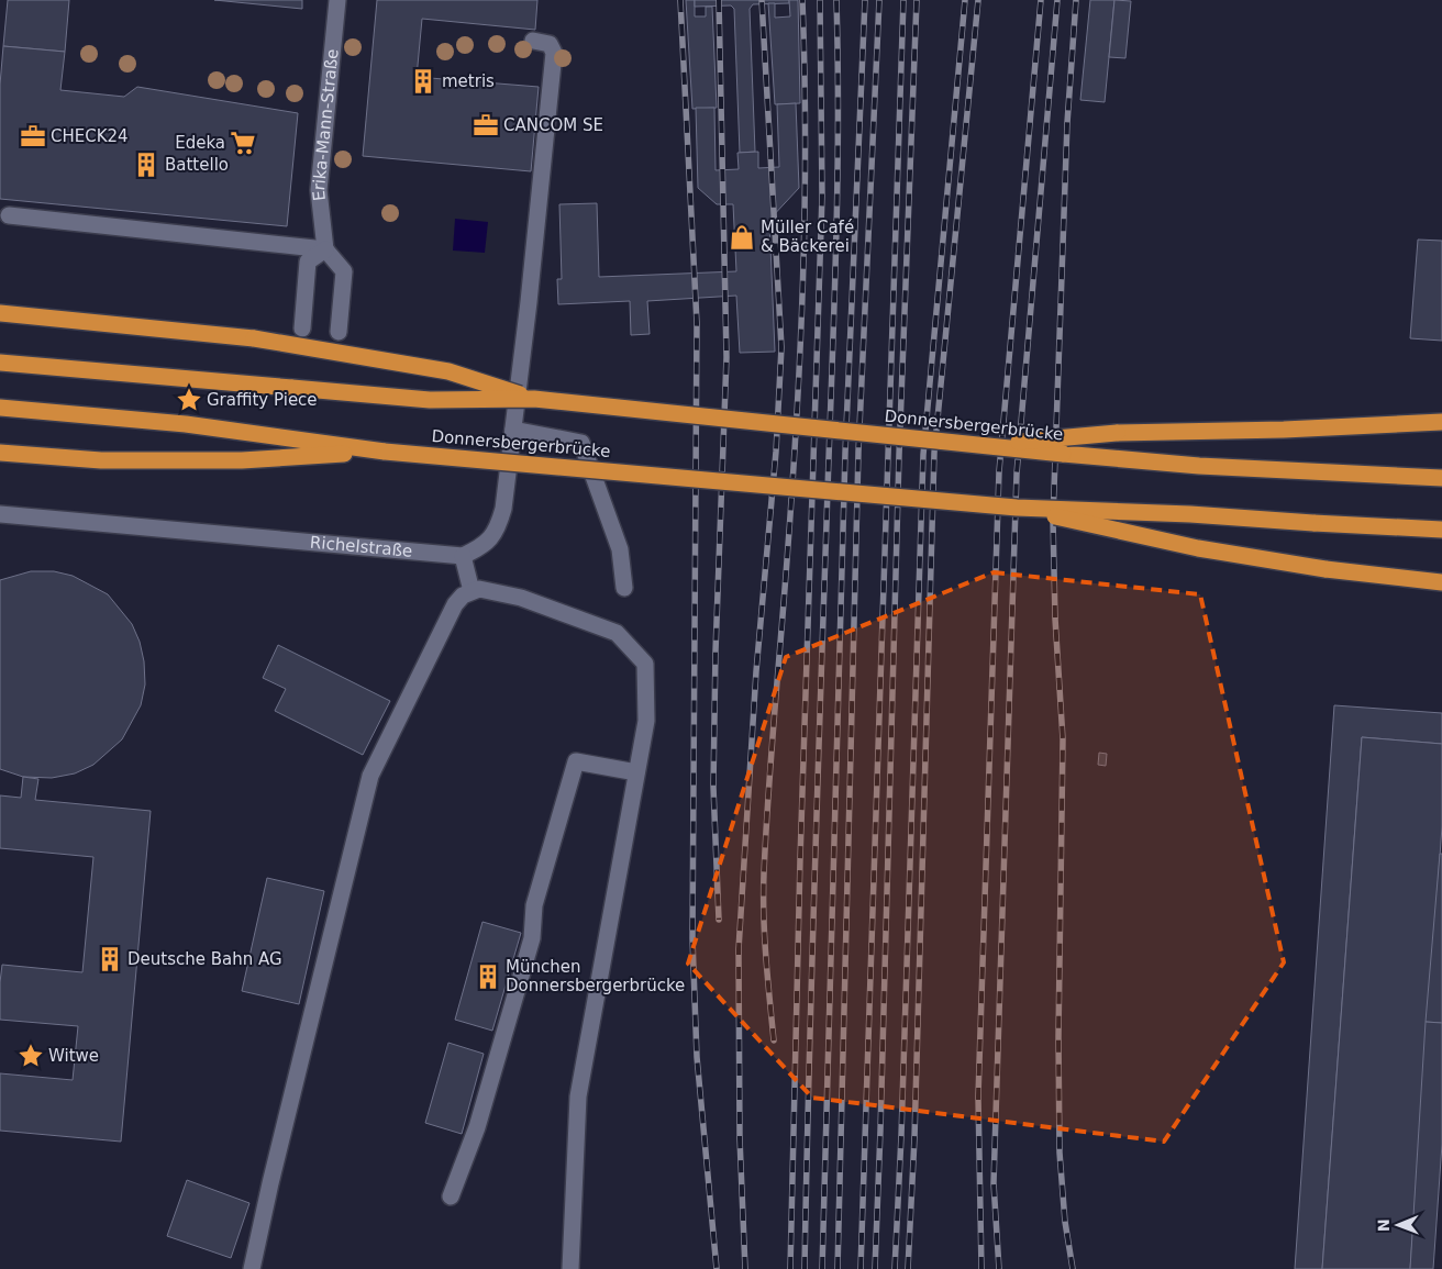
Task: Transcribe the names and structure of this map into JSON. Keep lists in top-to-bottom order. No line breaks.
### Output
{"streets":{"highway":["Donnersbergerbrücke"],"street":["Erika-Mann-Straße","Richelstraße"]},"places":{"building":["metris","Battello","Deutsche Bahn AG","München Donnersbergerbrücke"],"office":["CANCOM SE","CHECK24"],"supermarket":["Edeka"],"shop":["Müller Café & Bäckerei"],"place":["Graffity Piece","Witwe"]},"north":"left"}
